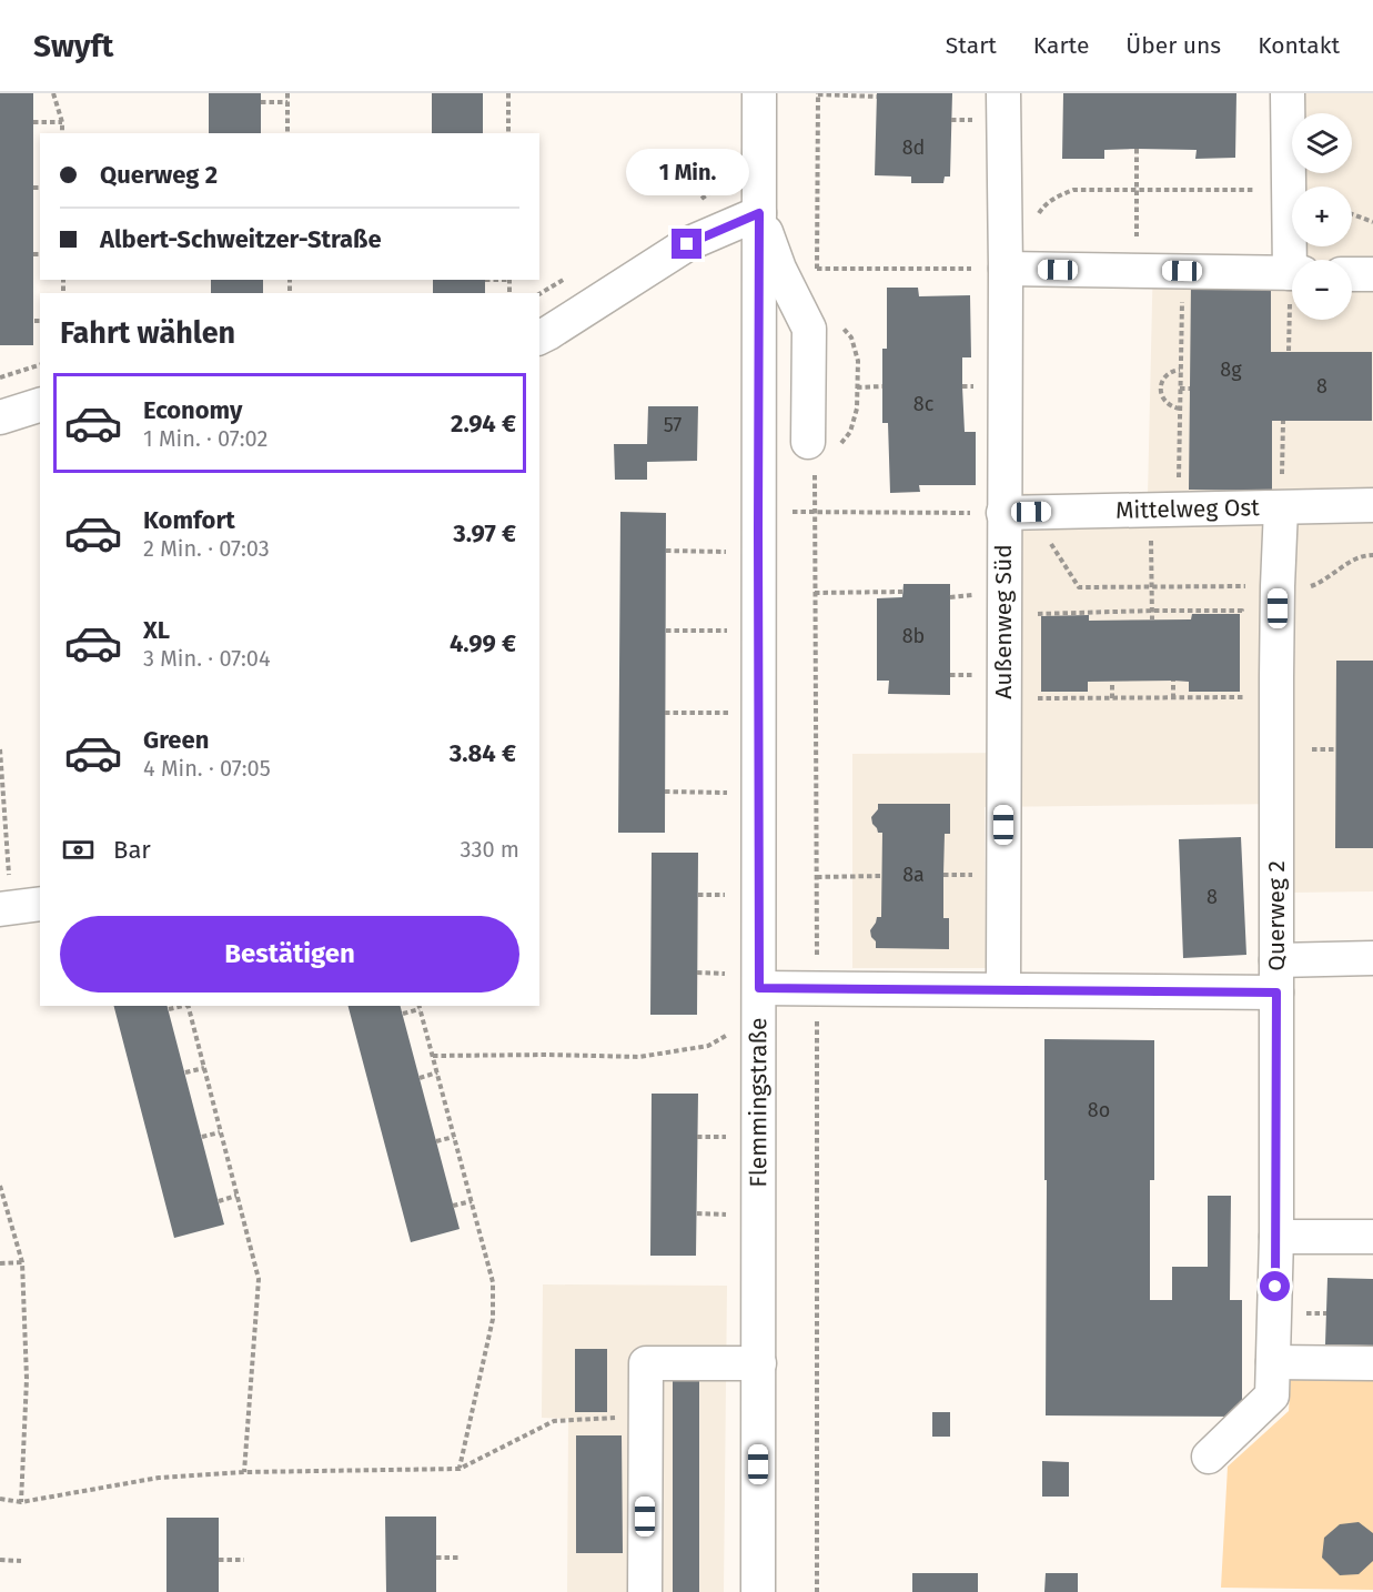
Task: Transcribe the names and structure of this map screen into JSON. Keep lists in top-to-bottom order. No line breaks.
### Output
{"streets":{"street":["Mittelweg Ost","Außenweg Süd","Querweg 2","Flemmingstraße"]},"crossings":[["Mittelweg Ost","Außenweg Süd"],["Mittelweg Ost","Querweg 2"]],"house_numbers":["8d","8g","8","8c","57","8b","8a","8","8o"],"page":{"header":"Swyft","nav":["Start","Karte","Über uns","Kontakt"],"map_buttons":["+","−"],"banner":["Querweg 2","Albert-Schweitzer-Straße"],"bubble":"1 Min.","heading":"Fahrt wählen","list":[{"name":"Economy","note":"1 Min. · 07:02","value":"2.94 €"},{"name":"Komfort","note":"2 Min. · 07:03","value":"3.97 €"},{"name":"XL","note":"3 Min. · 07:04","value":"4.99 €"},{"name":"Green","note":"4 Min. · 07:05","value":"3.84 €"}],"pay":["Bar","330 m"],"buttons":"Bestätigen"}}
